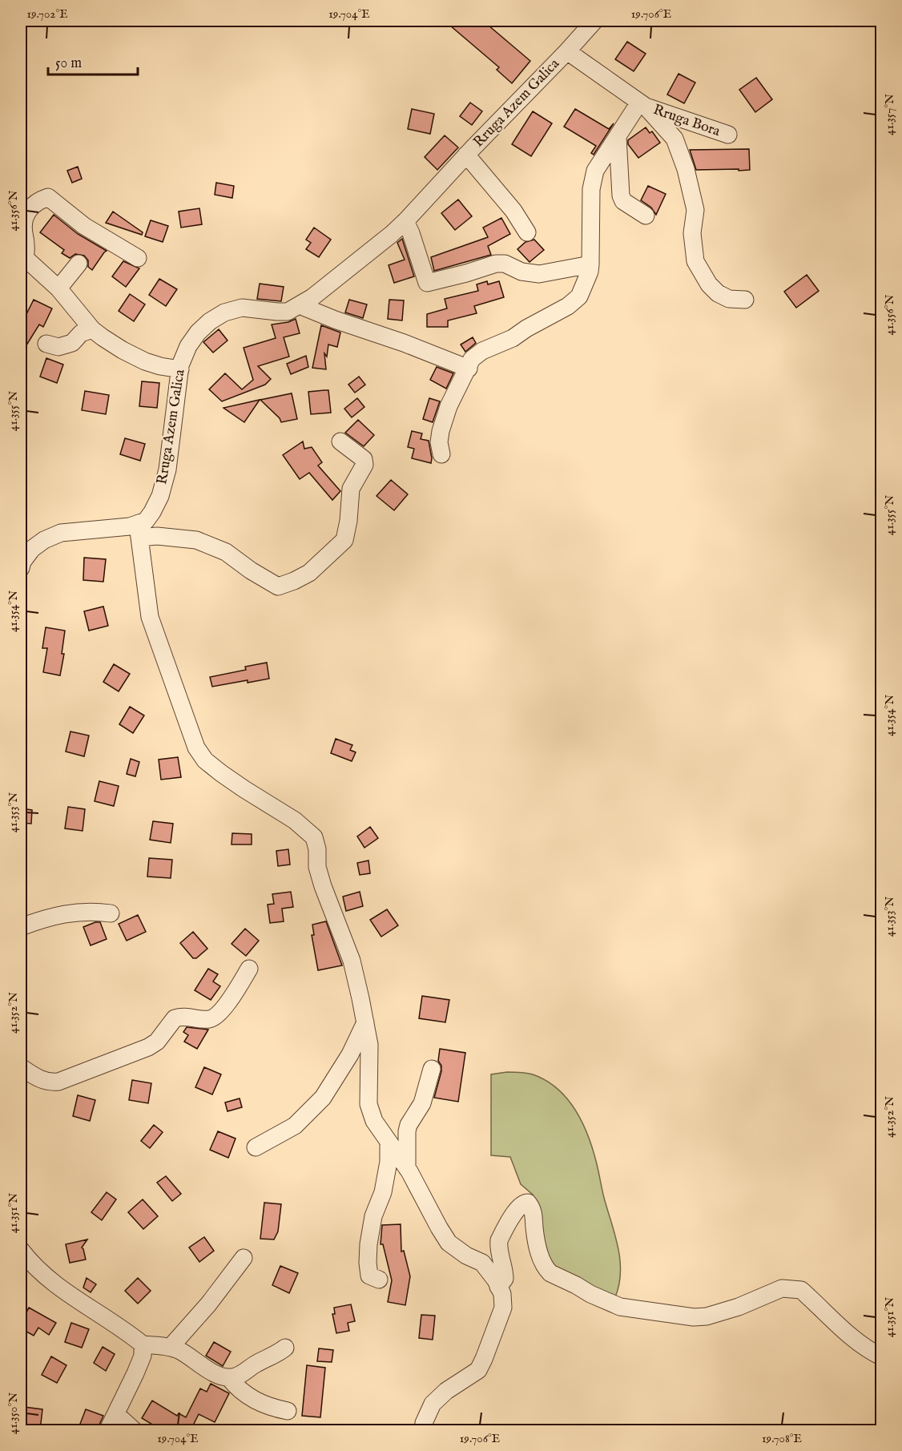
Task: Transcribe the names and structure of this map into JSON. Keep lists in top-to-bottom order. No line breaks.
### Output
{"streets":{"street":["Rruga Azem Galica","Rruga Bora"]},"crossings":[["Rruga Azem Galica","Rruga Bora"]],"scale_bar":"50 m","coordinates":["19.702°E","19.704°E","19.706°E","41.357°N","41.356°N","41.355°N","41.354°N","41.353°N","41.352°N","41.351°N","41.350°N","19.708°E"]}
